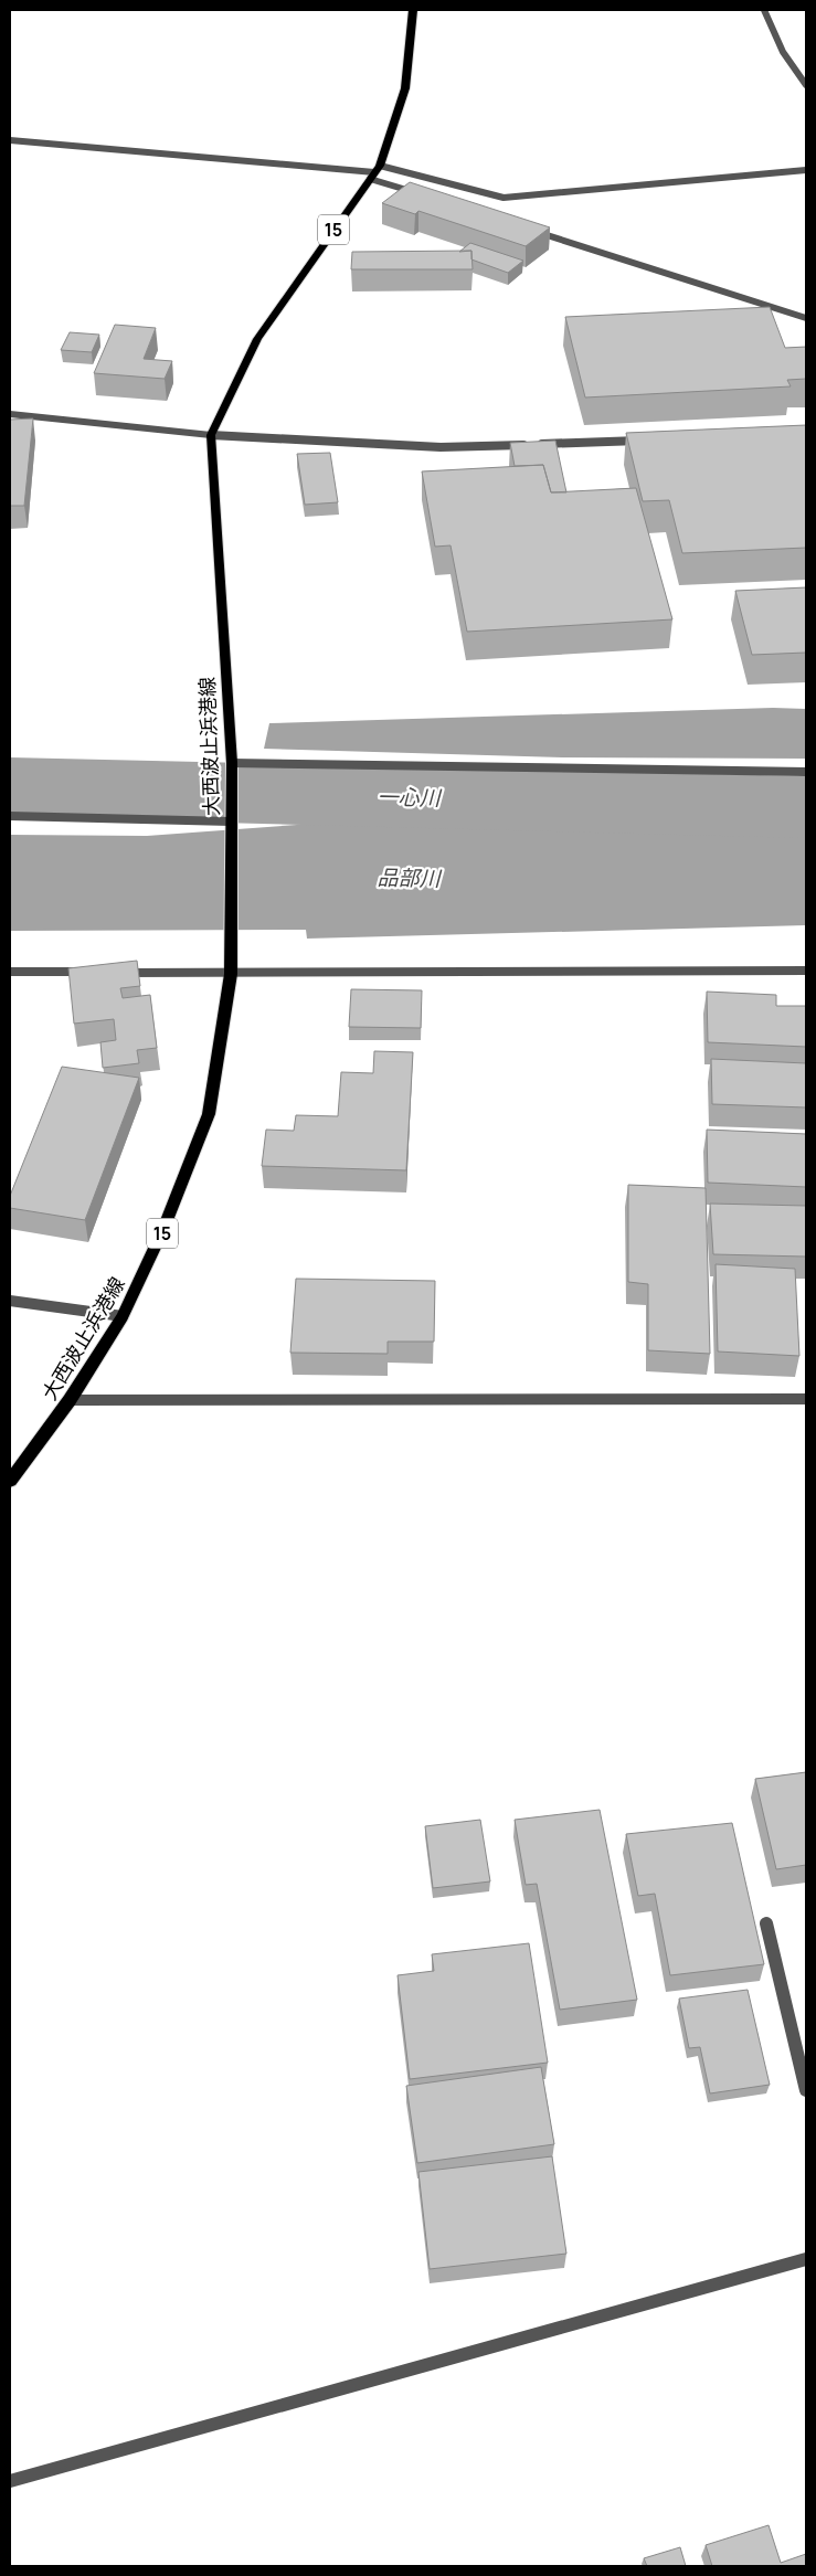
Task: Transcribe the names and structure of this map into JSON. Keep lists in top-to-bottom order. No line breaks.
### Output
{"streets":{"main road":["15","大西波止浜港線"]},"water":["一心川","品部川"]}
